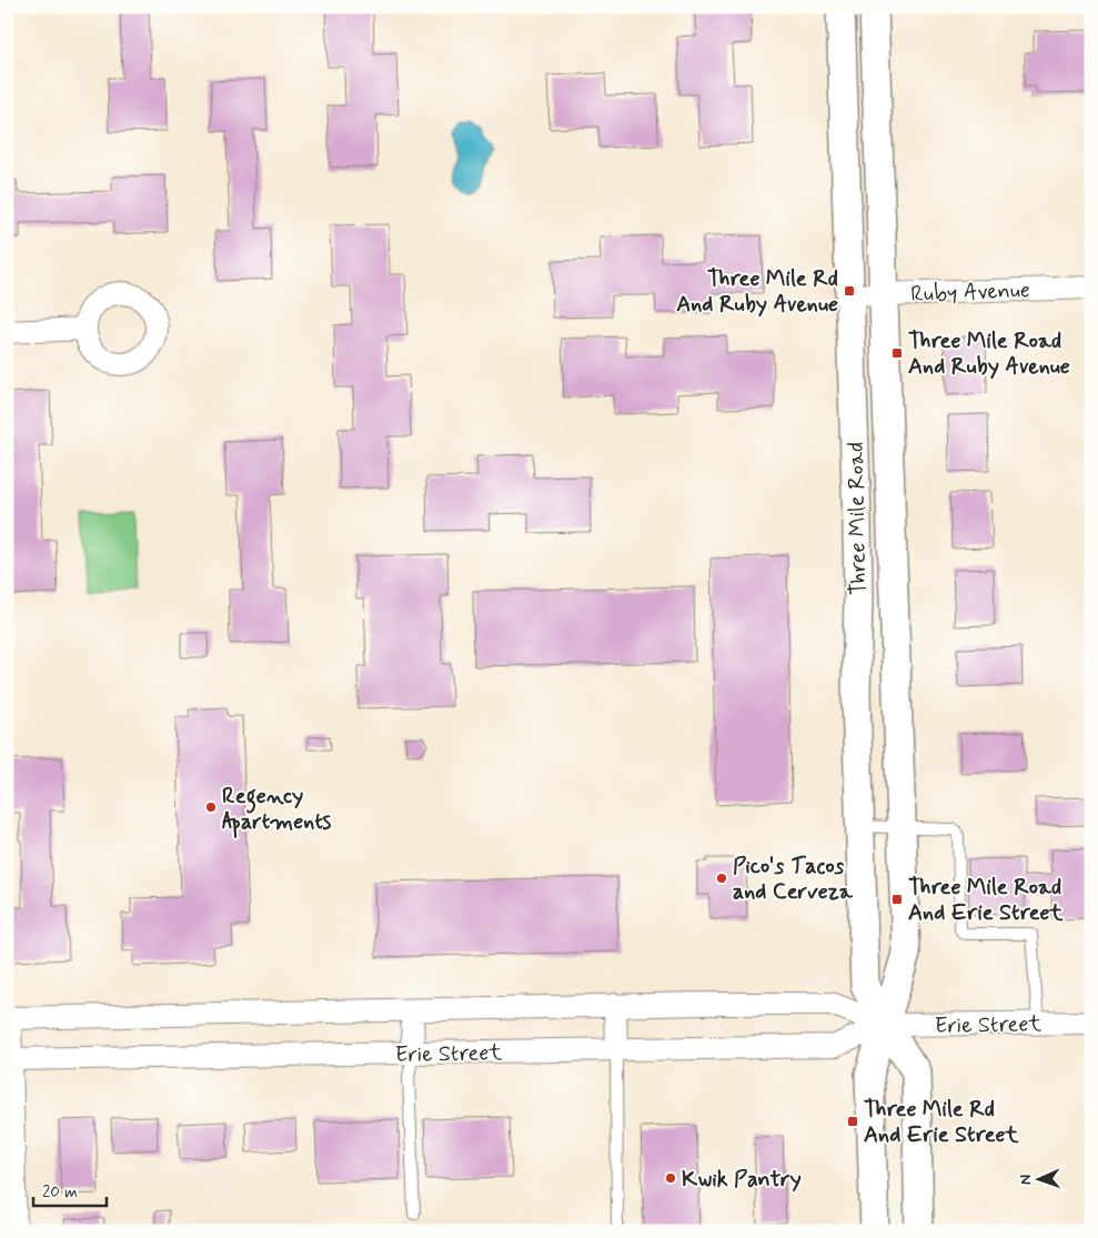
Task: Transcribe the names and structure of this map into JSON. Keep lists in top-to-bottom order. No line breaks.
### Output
{"streets":{"street":["Ruby Avenue","Three Mile Road","Erie Street"]},"crossings":[["Ruby Avenue","Three Mile Road"],["Three Mile Road","Erie Street"]],"places":{"transit":["Three Mile Rd And Ruby Avenue","Three Mile Road And Ruby Avenue","Three Mile Road And Erie Street","Three Mile Rd And Erie Street"],"other":["Regency Apartments","Pico's Tacos and Cerveza","Kwik Pantry"]},"scale_bar":"20 m","north":"left"}
